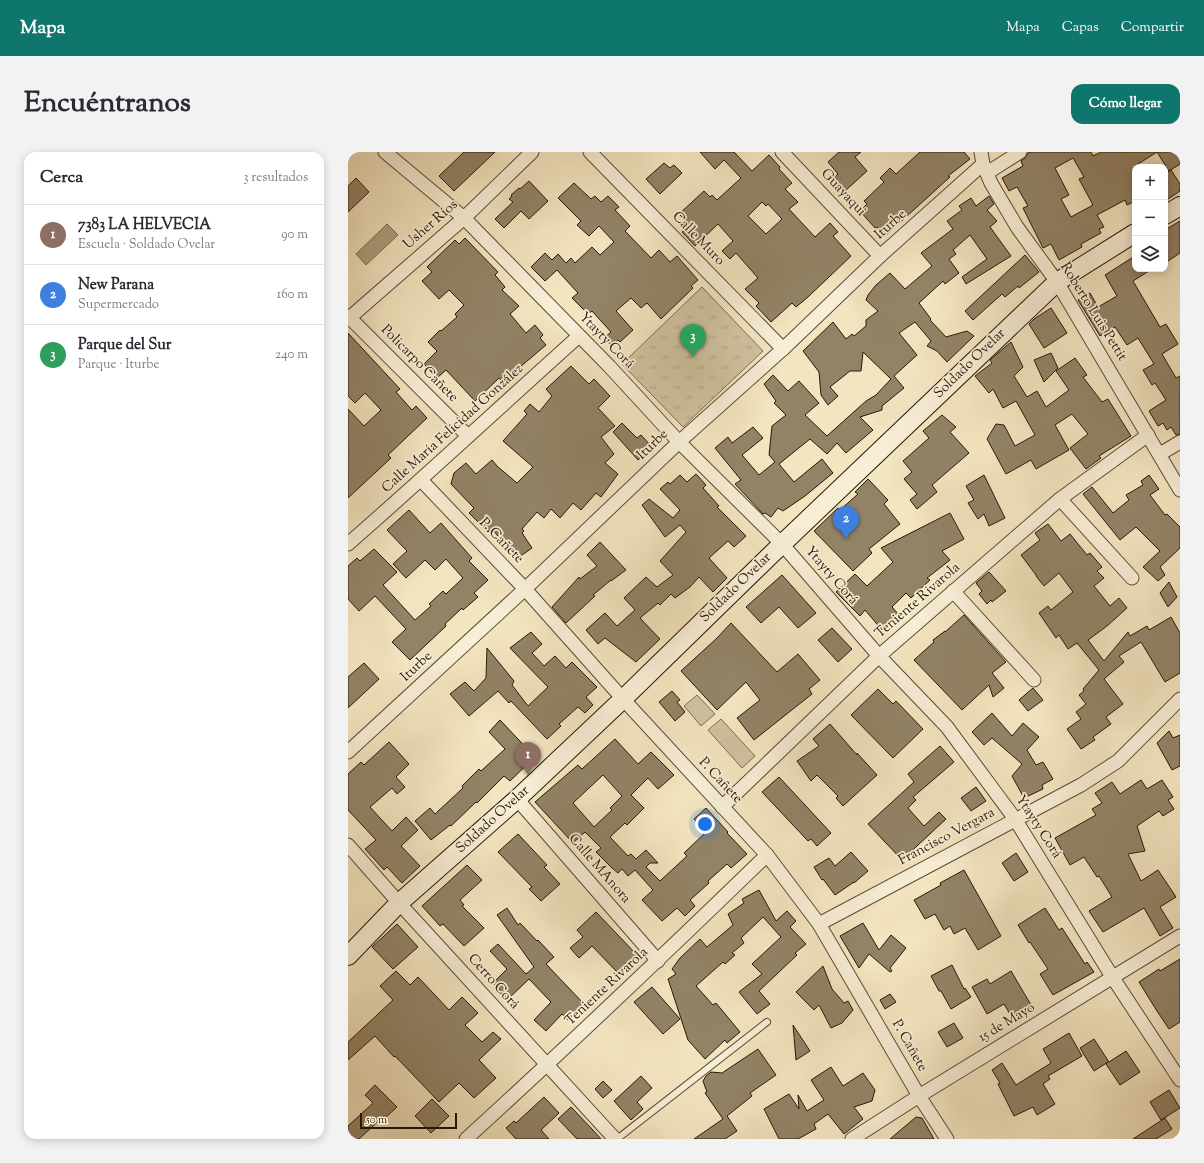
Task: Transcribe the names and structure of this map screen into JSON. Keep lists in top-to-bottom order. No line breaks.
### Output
{"streets":{"main road":["Soldado Ovelar"],"street":["Guayaqui","Usher Ríos","Iturbe","Calle Muro","Roberto Luis Pettit","Ytayty Corá","Policarpo Cañete","Calle María Felicidad González","P. Cañete","Teniente Rivarola","Francisco Vergara","Calle MAnora","Cerro Corá","15 de Mayo"]},"crossings":[["Guayaqui","Iturbe"],["Usher Ríos","Ytayty Corá"],["Usher Ríos","Policarpo Cañete"],["Iturbe","Calle Muro"],["Iturbe","Roberto Luis Pettit"],["Iturbe","Ytayty Corá"],["Iturbe","P. Cañete"],["Roberto Luis Pettit","Soldado Ovelar"],["Roberto Luis Pettit","Teniente Rivarola"],["Ytayty Corá","Soldado Ovelar"],["Ytayty Corá","Calle María Felicidad González"],["Ytayty Corá","Teniente Rivarola"],["Ytayty Corá","Francisco Vergara"],["Ytayty Corá","15 de Mayo"],["Policarpo Cañete","Calle María Felicidad González"],["Soldado Ovelar","P. Cañete"],["Soldado Ovelar","Calle MAnora"],["Soldado Ovelar","Cerro Corá"],["Calle María Felicidad González","P. Cañete"],["P. Cañete","Teniente Rivarola"],["P. Cañete","Francisco Vergara"],["P. Cañete","15 de Mayo"],["Teniente Rivarola","Calle MAnora"],["Teniente Rivarola","Cerro Corá"]],"scale_bar":"50 m","page":{"header":"Mapa","nav":["Mapa","Capas","Compartir"],"title":"Encuéntranos","buttons":"Cómo llegar","heading":["Cerca","3 resultados"],"map_buttons":["+","−"],"list":[{"mark":"1","name":"7383 LA HELVECIA","note":"Escuela · Soldado Ovelar","value":"90 m"},{"mark":"2","name":"New Parana","note":"Supermercado","value":"160 m"},{"mark":"3","name":"Parque del Sur","note":"Parque · Iturbe","value":"240 m"}],"pins":["3","2","1"],"scale":"50 m"}}
